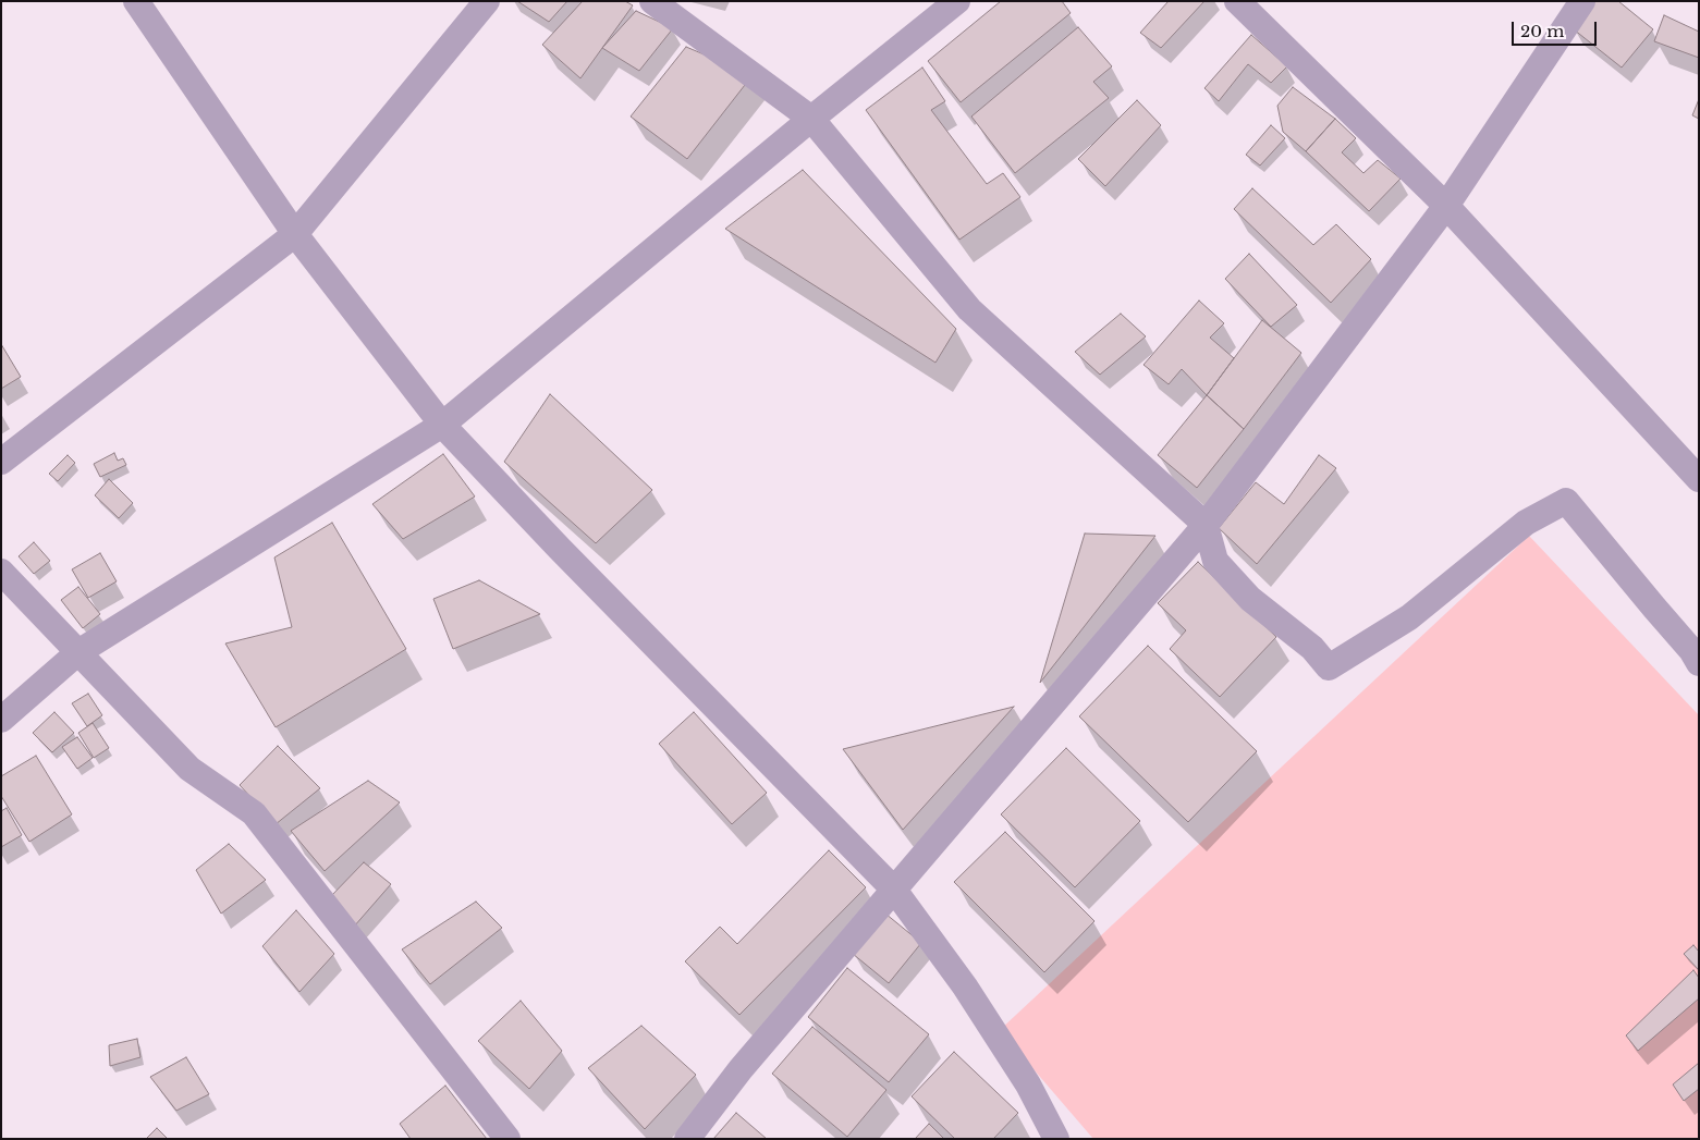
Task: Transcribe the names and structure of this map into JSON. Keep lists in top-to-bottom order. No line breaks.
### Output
{"scale_bar":"20 m"}
